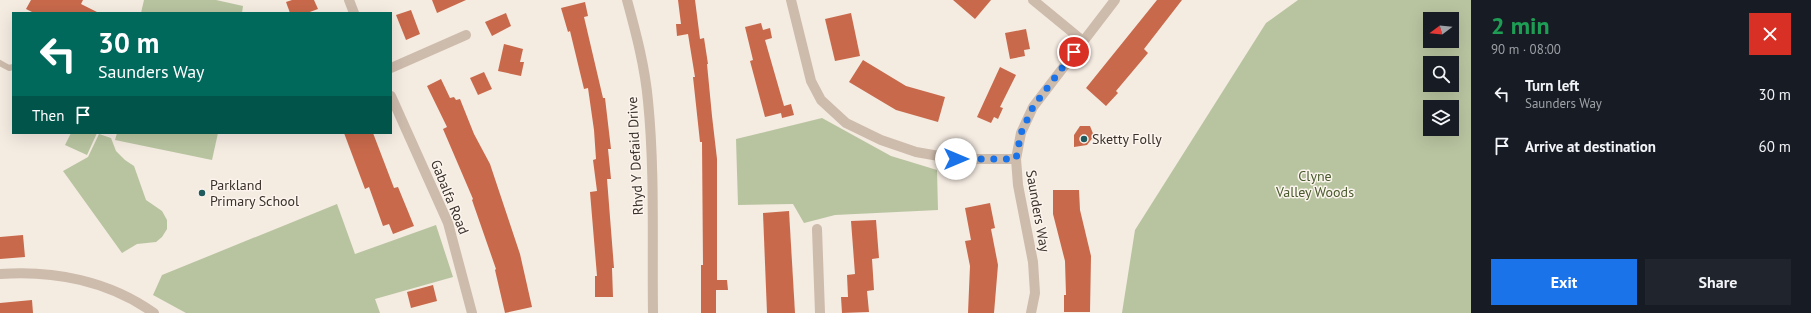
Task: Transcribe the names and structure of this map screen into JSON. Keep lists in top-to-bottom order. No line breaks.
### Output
{"streets":{"street":["Rhyd Y Defaid Drive","Gabalfa Road","Saunders Way"]},"parks":["Clyne Valley Woods"],"places":["Sketty Folly","Parkland Primary School"],"north":"left","page":{"heading":["2 min","90 m · 08:00"],"turn":["30 m","Saunders Way"],"list":[{"name":"Turn left","note":"Saunders Way","value":"30 m"},{"name":"Arrive at destination","value":"60 m"}],"then":"Then","buttons":["Exit","Share"]}}
